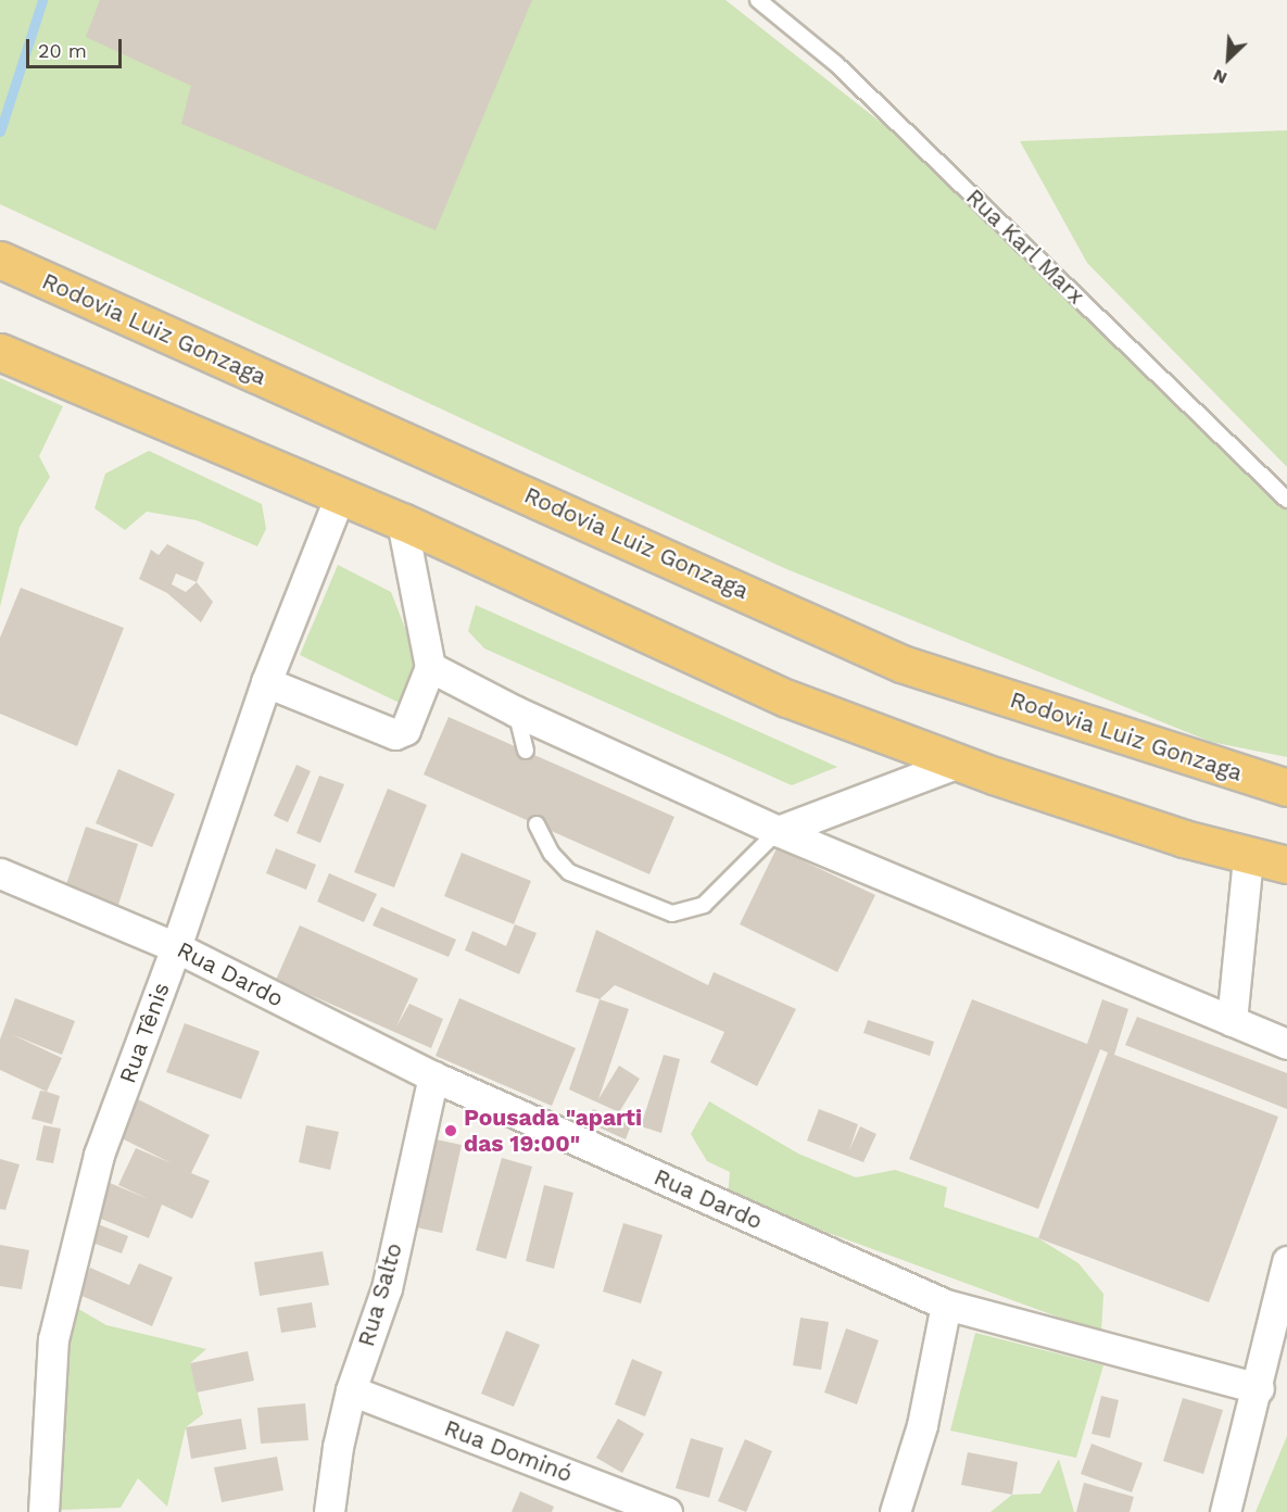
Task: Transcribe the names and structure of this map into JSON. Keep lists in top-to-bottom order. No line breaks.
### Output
{"streets":{"highway":["Rodovia Luiz Gonzaga"],"street":["Rua Dardo","Rua Tênis","Rua Salto","Rua Dominó"],"lane":["Rua Karl Marx"]},"crossings":[["Rua Dardo","Rua Tênis"],["Rua Dardo","Rua Salto"],["Rua Salto","Rua Dominó"]],"places":["Pousada \"aparti das 19:00\""],"scale_bar":"20 m","north":"bottom left"}
